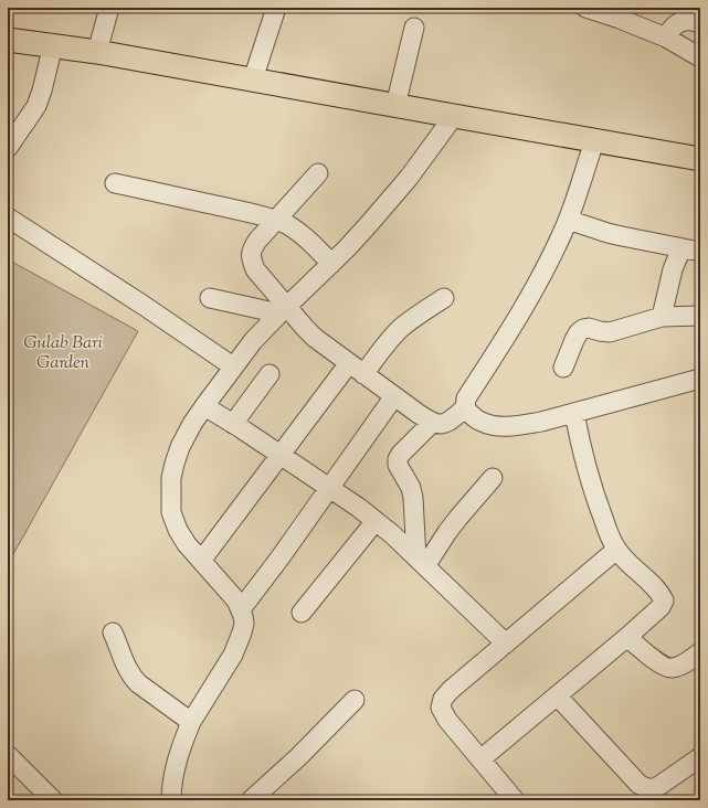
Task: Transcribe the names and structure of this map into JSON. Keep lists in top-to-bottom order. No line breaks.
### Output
{"parks":["Gulab Bari Garden"]}
